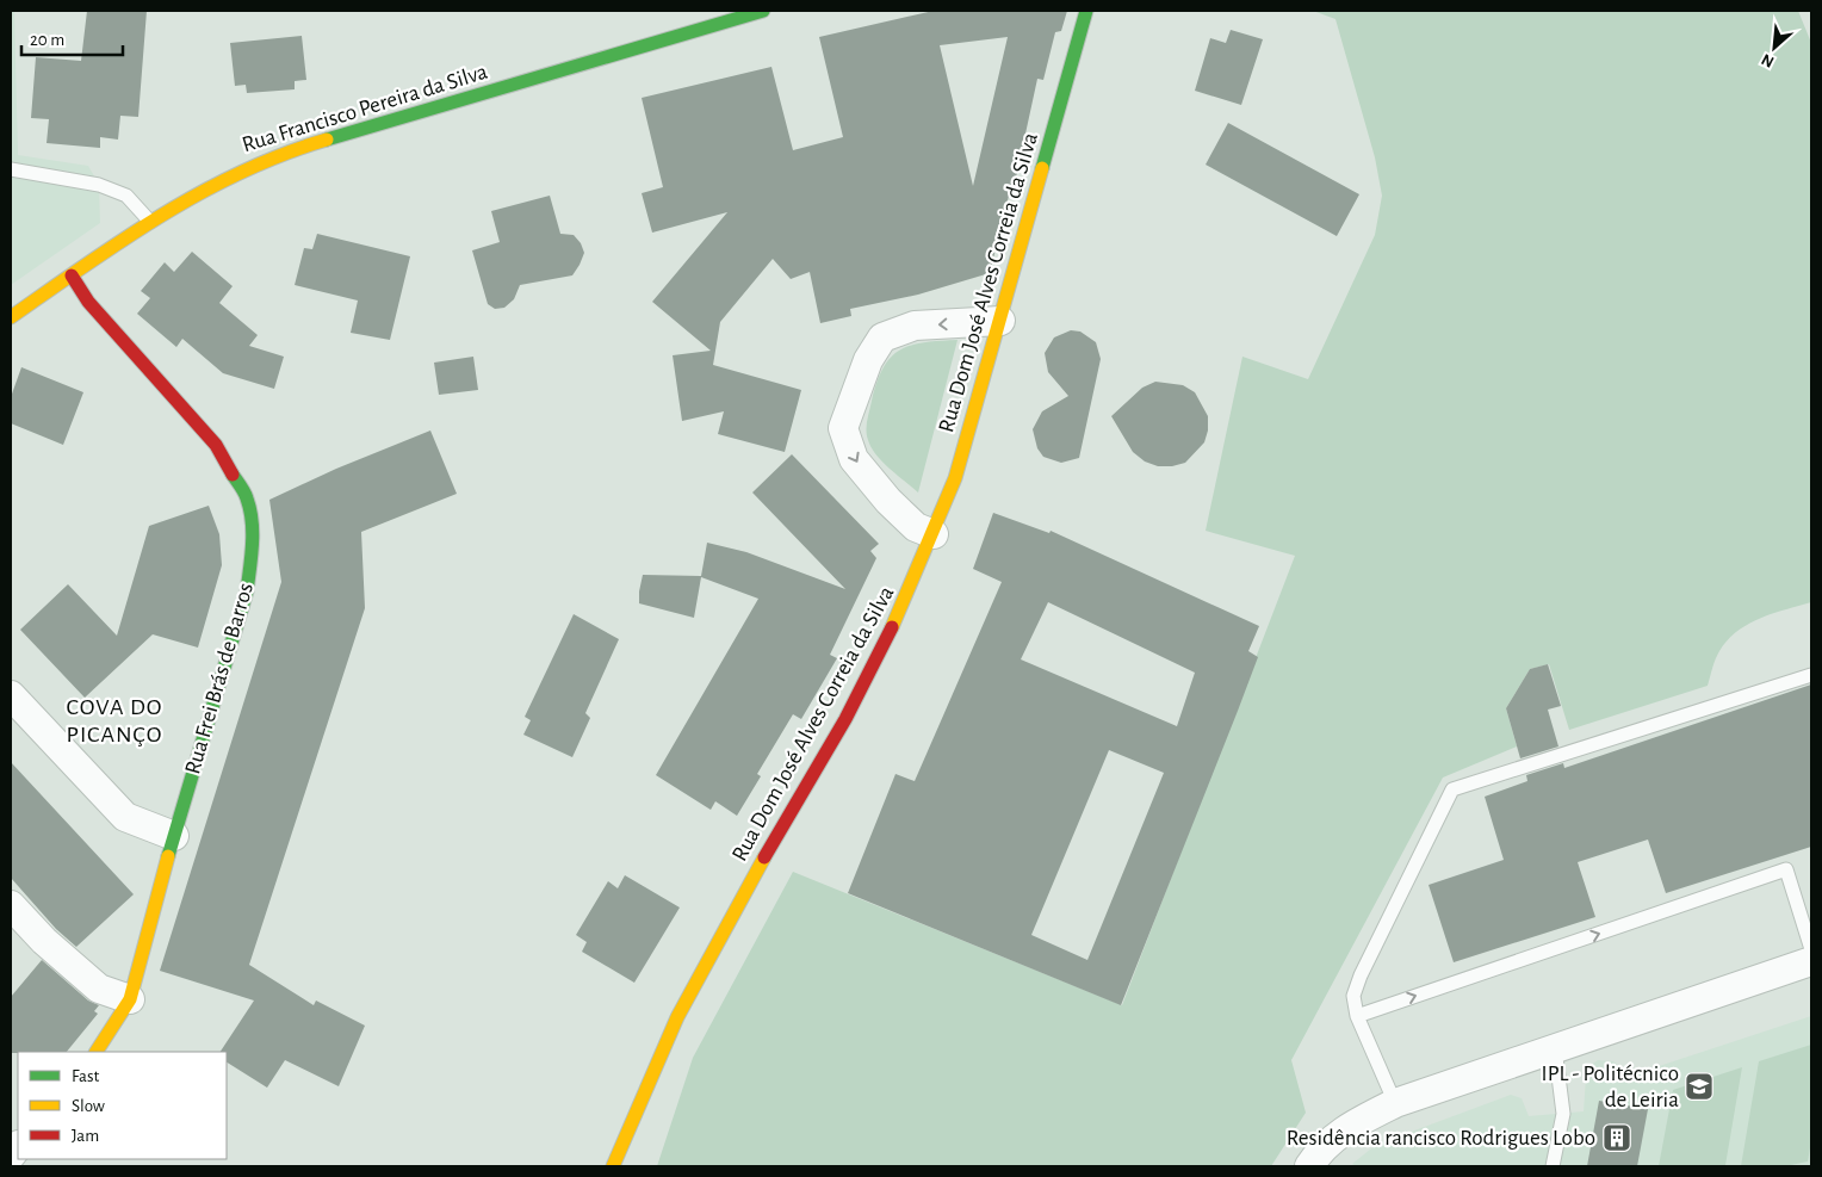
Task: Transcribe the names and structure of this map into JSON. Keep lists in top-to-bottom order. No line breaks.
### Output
{"streets":{"street":["Rua Francisco Pereira da Silva","Rua Dom José Alves Correia da Silva","Rua Frei Brás de Barros"]},"crossings":[["Rua Francisco Pereira da Silva","Rua Frei Brás de Barros"]],"districts":["COVA DO PICANÇO"],"places":{"school or university":["IPL - Politécnico de Leiria"],"building":["Residência rancisco Rodrigues Lobo"]},"legend":["Fast","Slow","Jam"],"scale_bar":"20 m","north":"bottom left"}
